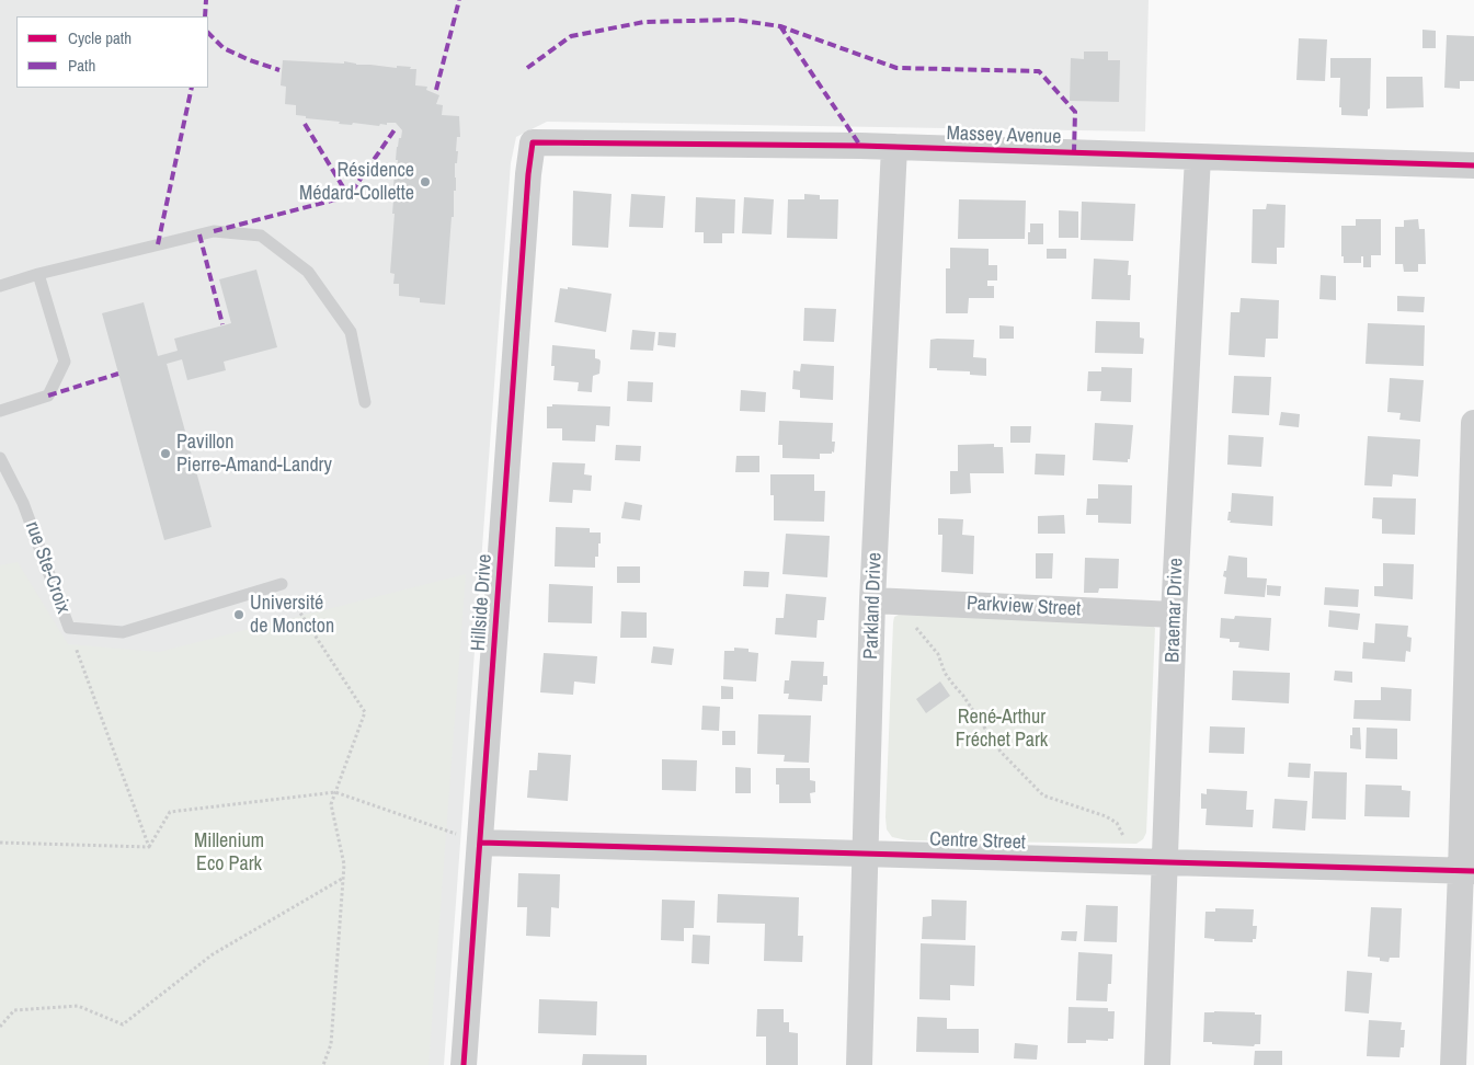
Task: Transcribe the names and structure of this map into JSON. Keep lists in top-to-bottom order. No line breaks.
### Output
{"streets":{"street":["Massey Avenue","Hillside Drive","Parkland Drive","Parkview Street","Braemar Drive","Centre Street"],"lane":["rue Ste-Croix"]},"crossings":[["Massey Avenue","Hillside Drive"],["Massey Avenue","Parkland Drive"],["Massey Avenue","Braemar Drive"],["Hillside Drive","Centre Street"],["Parkland Drive","Parkview Street"],["Parkland Drive","Centre Street"],["Parkview Street","Braemar Drive"],["Braemar Drive","Centre Street"]],"parks":["René-Arthur Fréchet Park","Millenium Eco Park"],"places":["Résidence Médard-Collette","Pavillon Pierre-Amand-Landry","Université de Moncton"],"legend":["Cycle path","Path"]}
